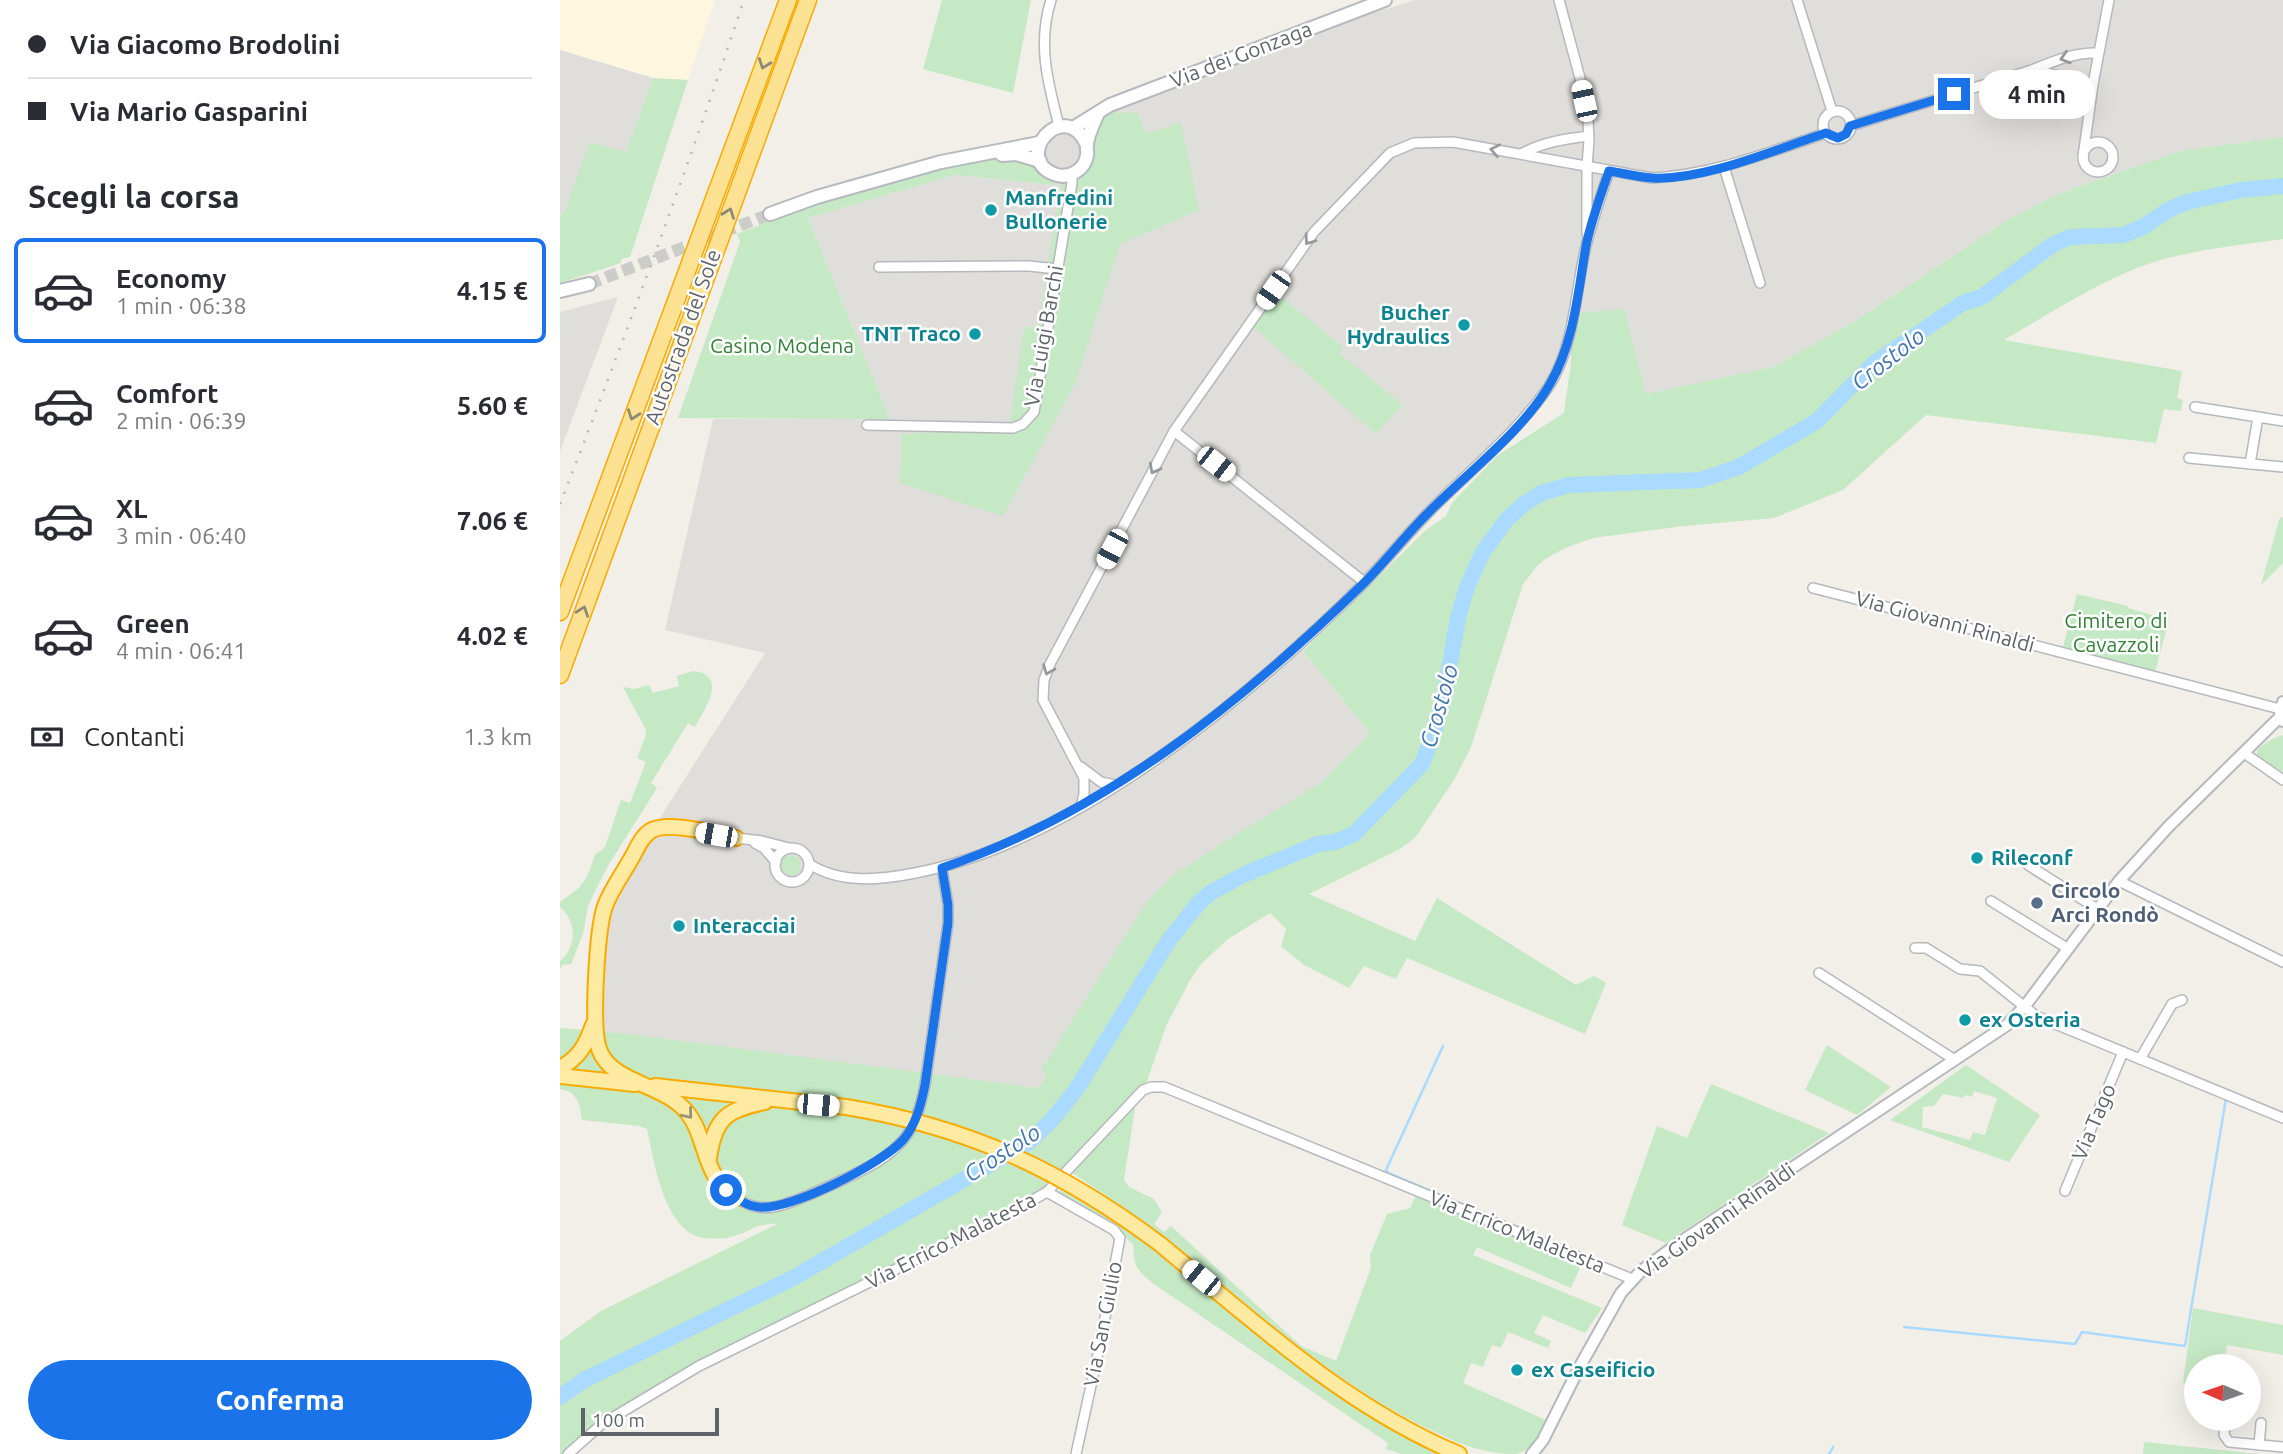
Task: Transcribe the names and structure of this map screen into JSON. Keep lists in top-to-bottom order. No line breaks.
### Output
{"streets":{"highway":["Autostrada del Sole"],"main road":["Via dei Gonzaga"],"street":["Via Luigi Barchi","Via Giovanni Rinaldi","Via Tago","Via Errico Malatesta","Via San Giulio"]},"crossings":[["Via dei Gonzaga","Via Luigi Barchi"],["Via Giovanni Rinaldi","Via Errico Malatesta"],["Via Errico Malatesta","Via San Giulio"]],"water":["Crostolo"],"parks":["Casino Modena","Cimitero di Cavazzoli"],"places":["Manfredini Bullonerie","Bucher Hydraulics","TNT Traco","Rileconf","Circolo Arci Rondò","Interacciai","ex Osteria","ex Caseificio"],"scale_bar":"100 m","north":"left","page":{"banner":["Via Giacomo Brodolini","Via Mario Gasparini"],"bubble":"4 min","heading":"Scegli la corsa","list":[{"name":"Economy","note":"1 min · 06:38","value":"4.15 €"},{"name":"Comfort","note":"2 min · 06:39","value":"5.60 €"},{"name":"XL","note":"3 min · 06:40","value":"7.06 €"},{"name":"Green","note":"4 min · 06:41","value":"4.02 €"}],"pay":["Contanti","1.3 km"],"buttons":"Conferma","scale":"100 m"}}
